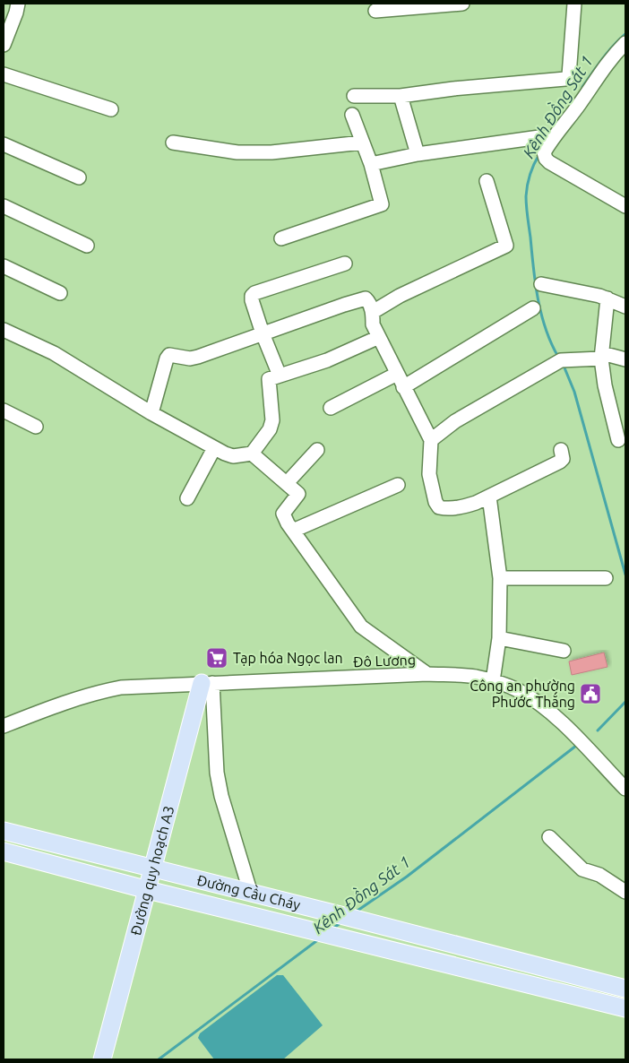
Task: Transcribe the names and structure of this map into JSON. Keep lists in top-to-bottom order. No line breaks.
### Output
{"streets":{"main road":["Đường quy hoạch A3","Đường Cầu Cháy"],"street":["Đô Lương"]},"crossings":[["Đô Lương","Đường quy hoạch A3"],["Đường quy hoạch A3","Đường Cầu Cháy"]],"water":["Kênh Đồng Sát 1"],"places":{"supermarket":["Tạp hóa Ngọc lan"],"public building":["Công an phường Phước Thắng"]}}
